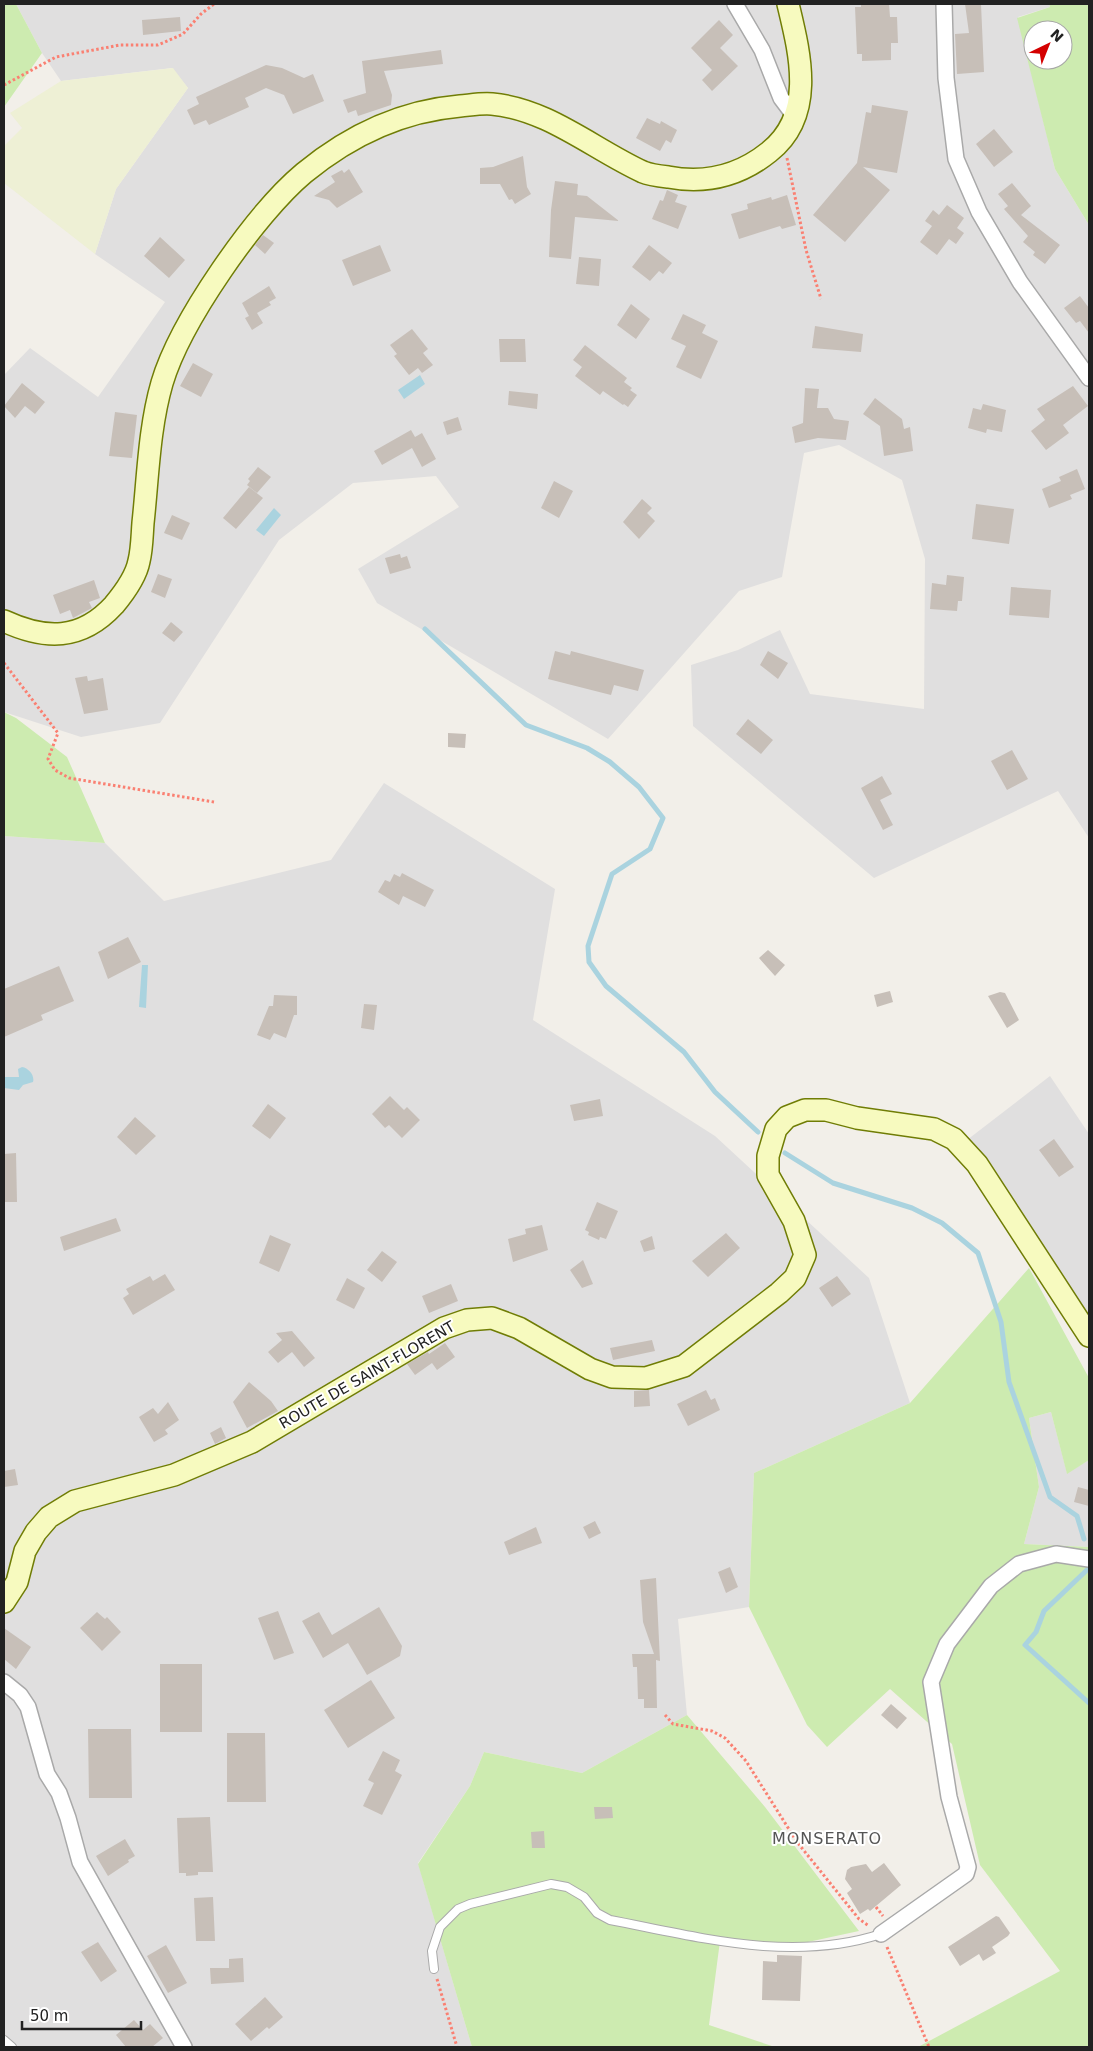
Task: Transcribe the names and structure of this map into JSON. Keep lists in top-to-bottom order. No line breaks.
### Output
{"streets":{"main road":["ROUTE DE SAINT-FLORENT"]},"districts":["MONSERATO"],"scale_bar":"50 m","north":"top right"}
